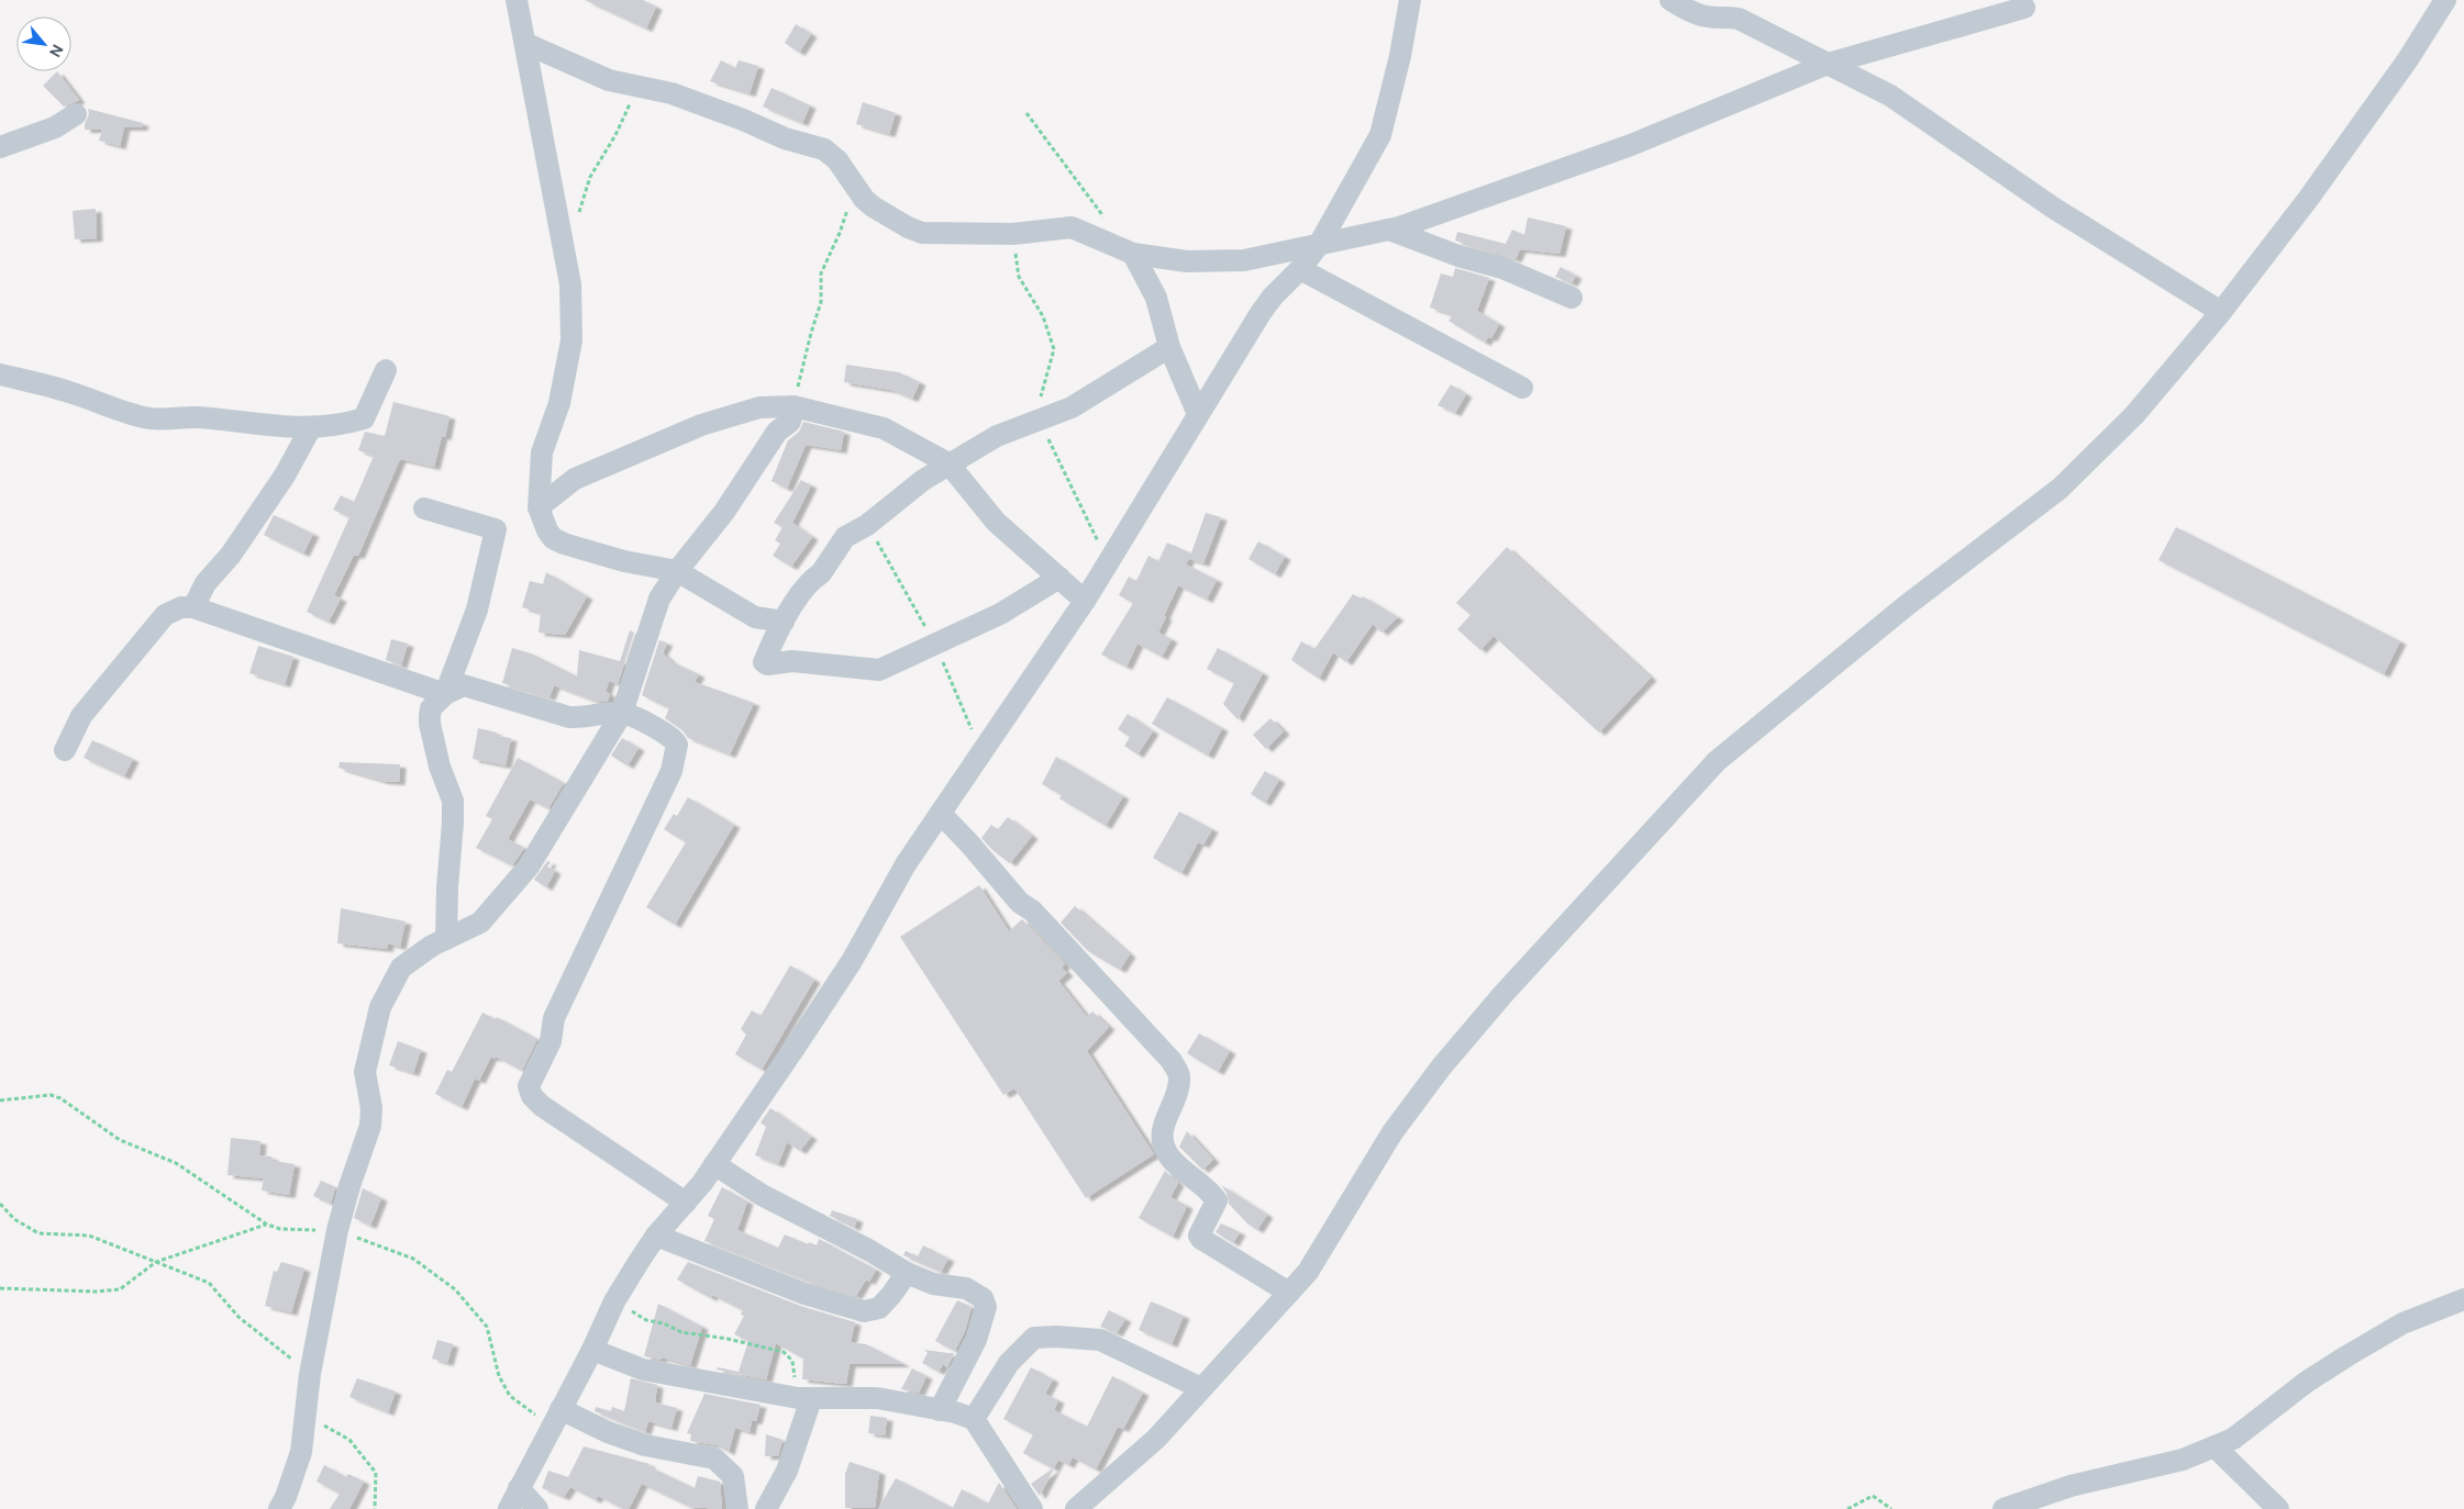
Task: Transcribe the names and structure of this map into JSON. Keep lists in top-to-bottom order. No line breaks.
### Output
{"north":"bottom right"}
